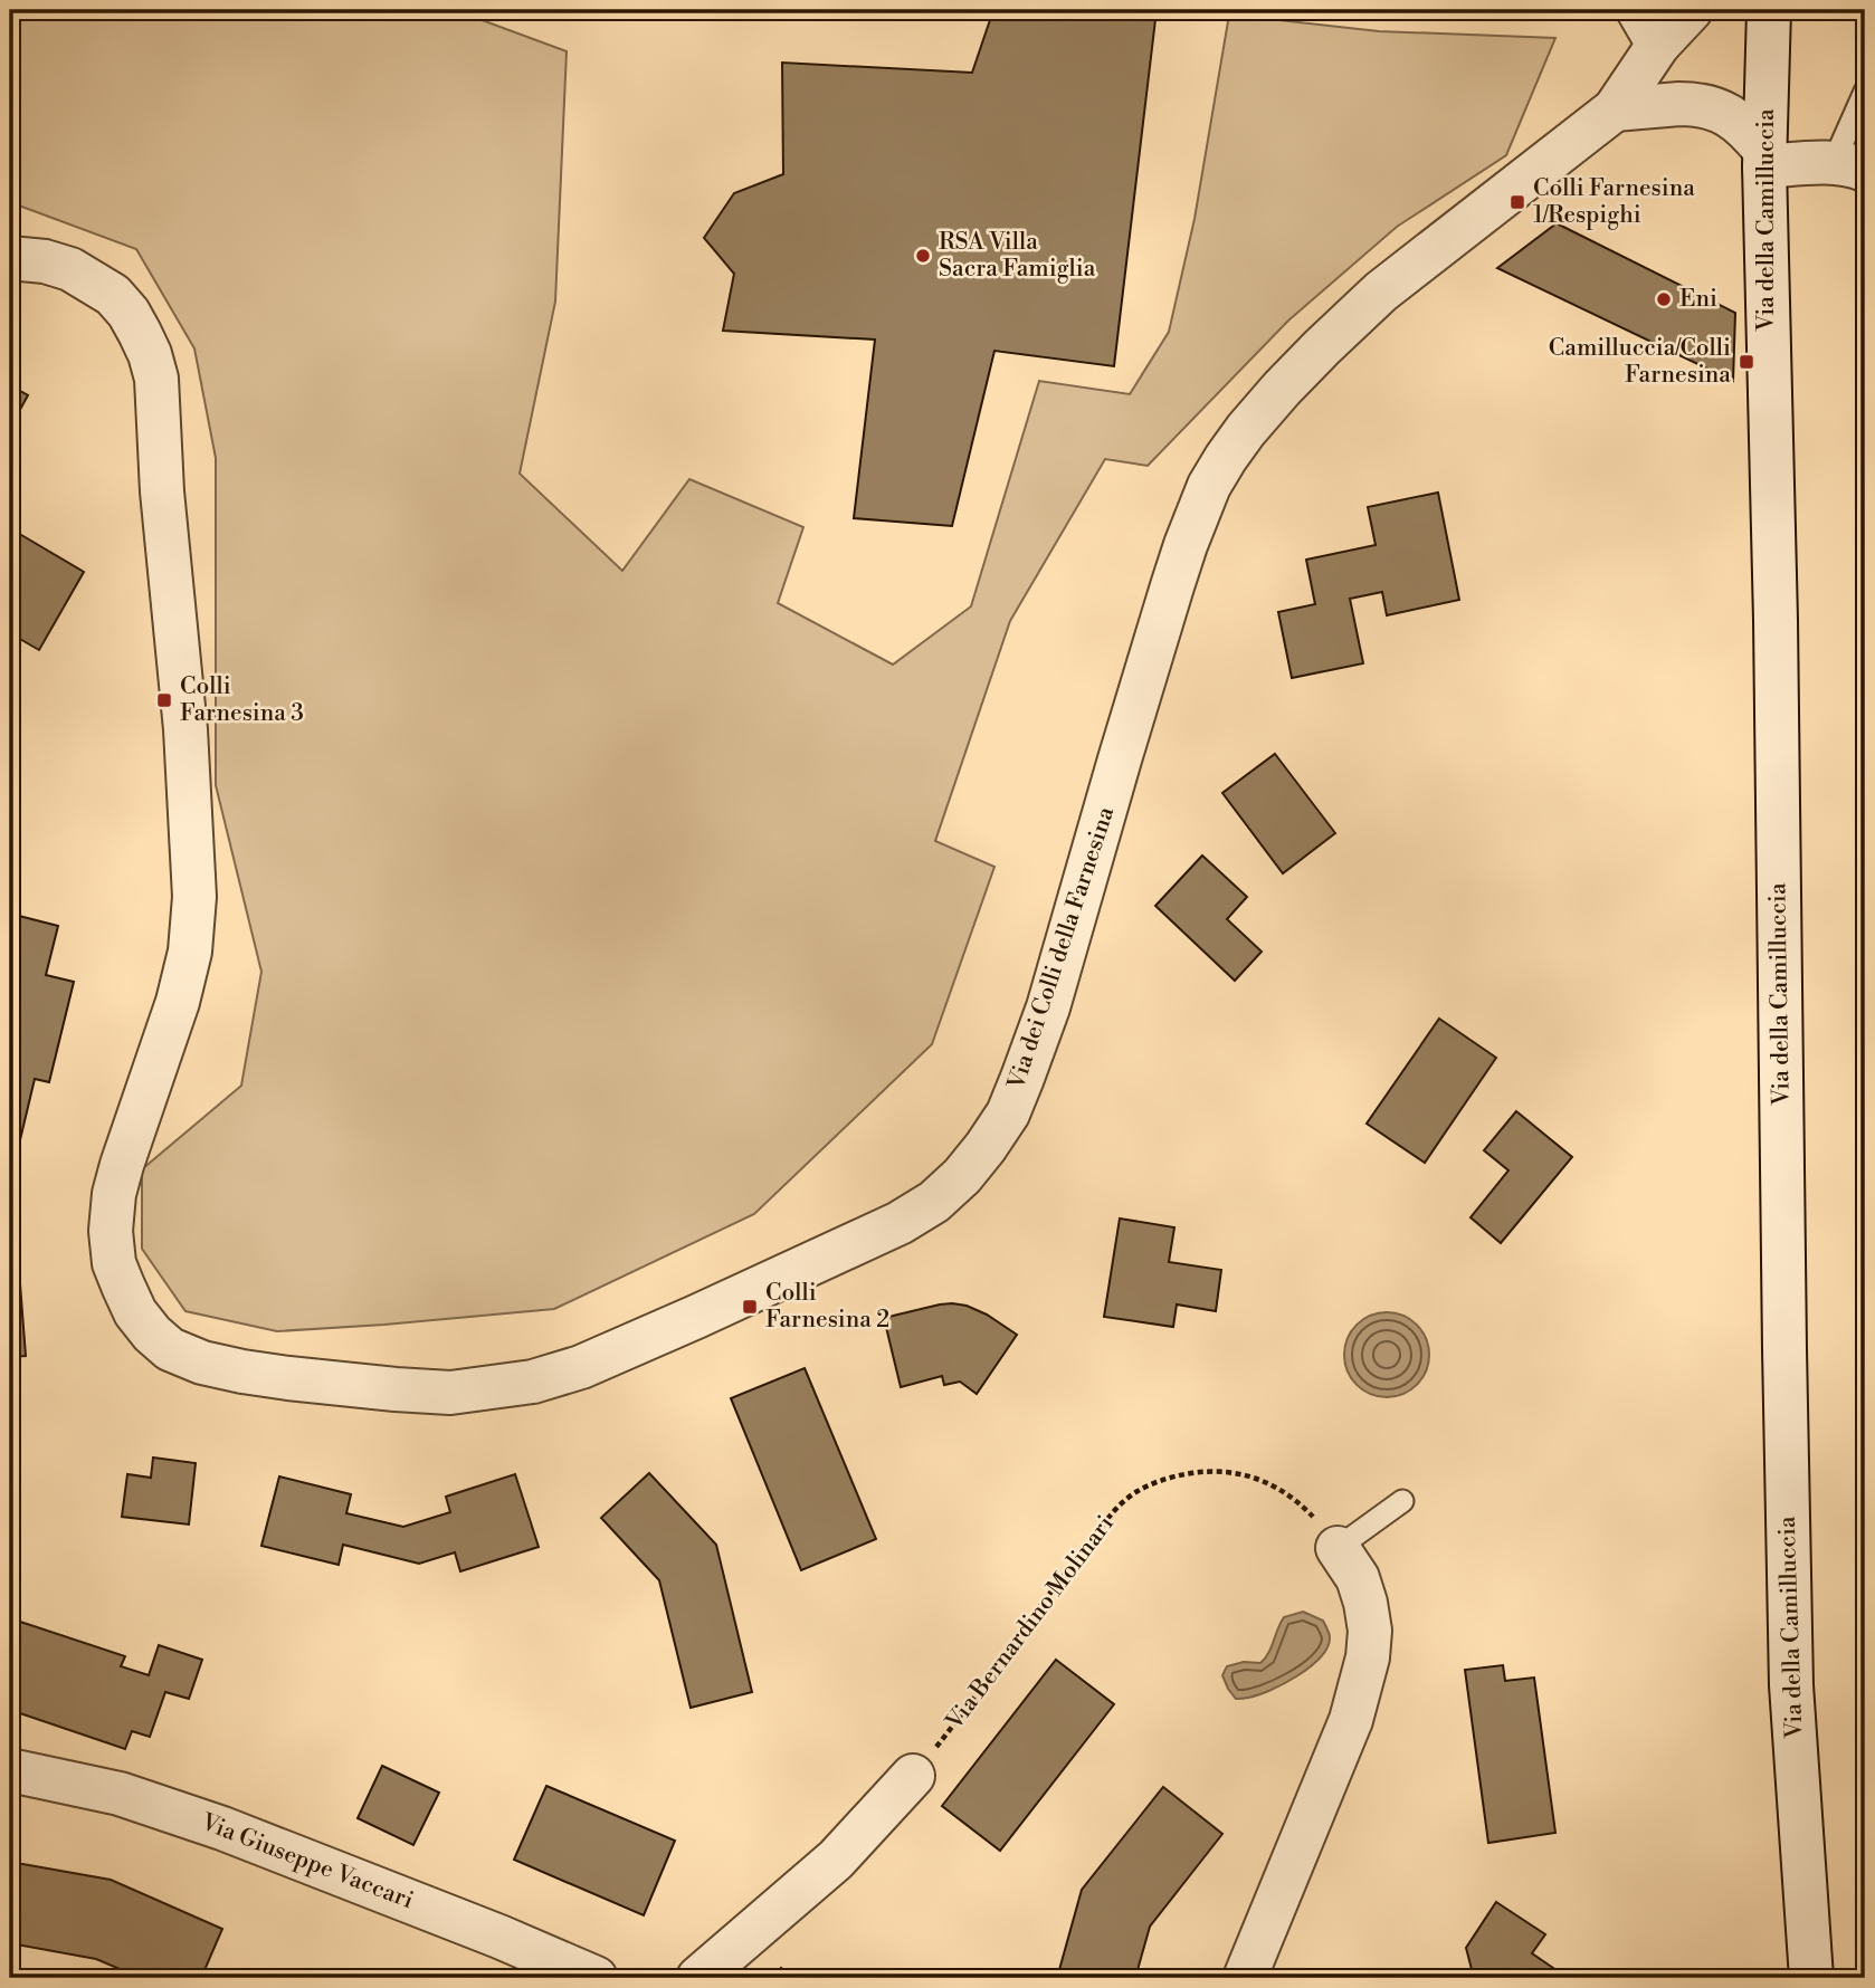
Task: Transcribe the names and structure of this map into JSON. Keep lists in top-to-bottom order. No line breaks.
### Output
{"streets":{"street":["Via della Camilluccia","Via dei Colli della Farnesina","Via Giuseppe Vaccari"],"path":["Via Bernardino Molinari"]},"places":{"transit":["Colli Farnesina 1/Respighi","Camilluccia/Colli Farnesina","Colli Farnesina 3","Colli Farnesina 2"],"other":["RSA Villa Sacra Famiglia","Eni"]}}
